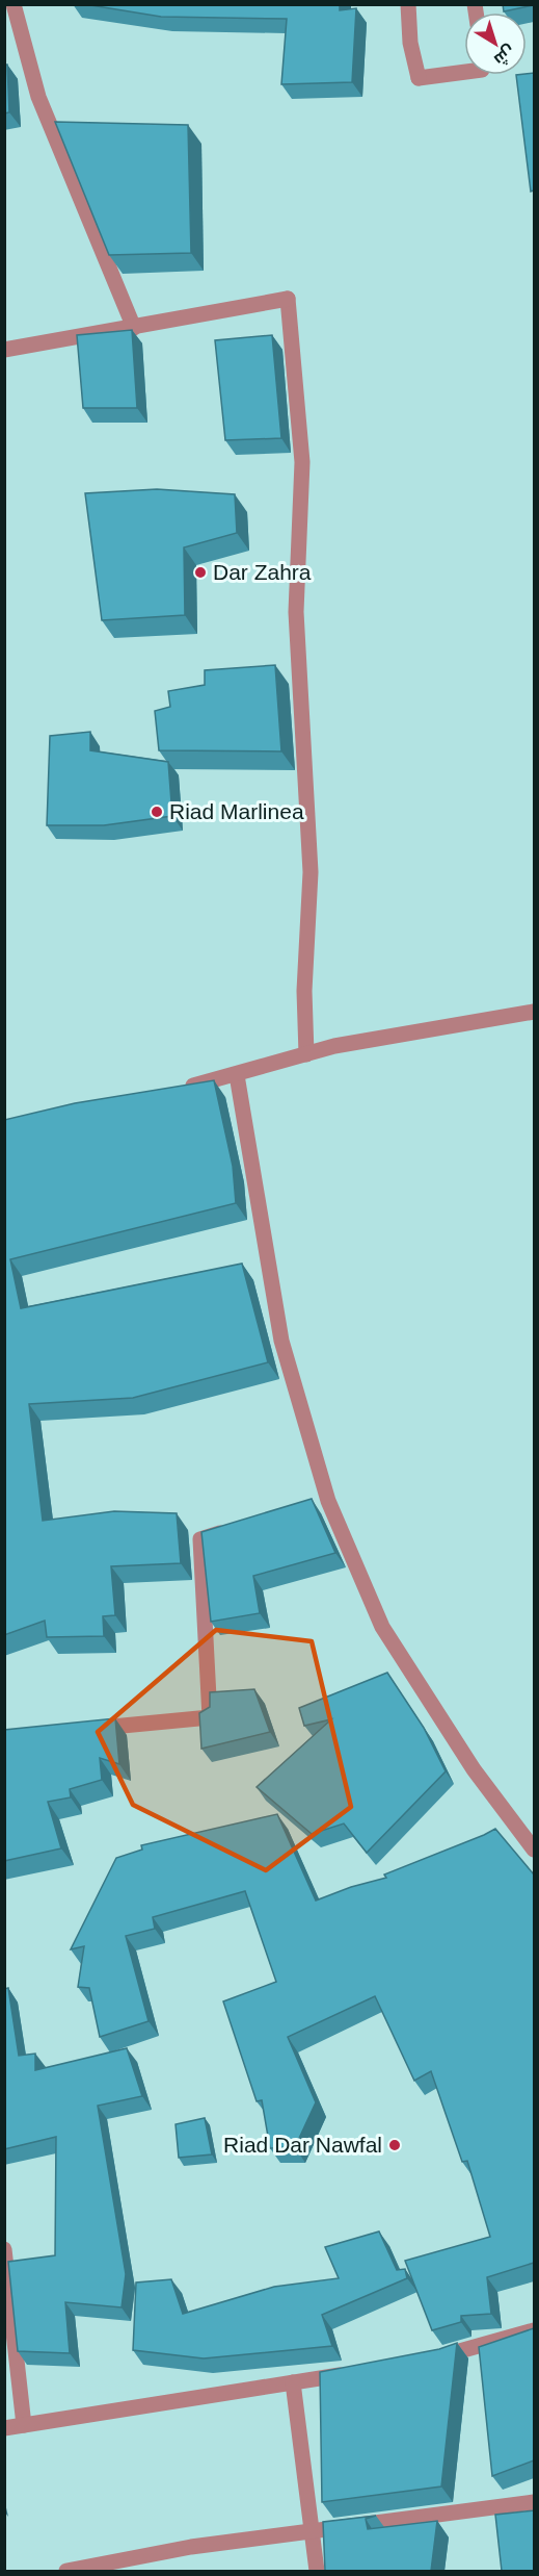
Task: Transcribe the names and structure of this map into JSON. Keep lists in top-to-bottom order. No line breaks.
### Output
{"places":["Dar Zahra","Riad Marlinea","Riad Dar Nawfal"],"north":"bottom right"}
